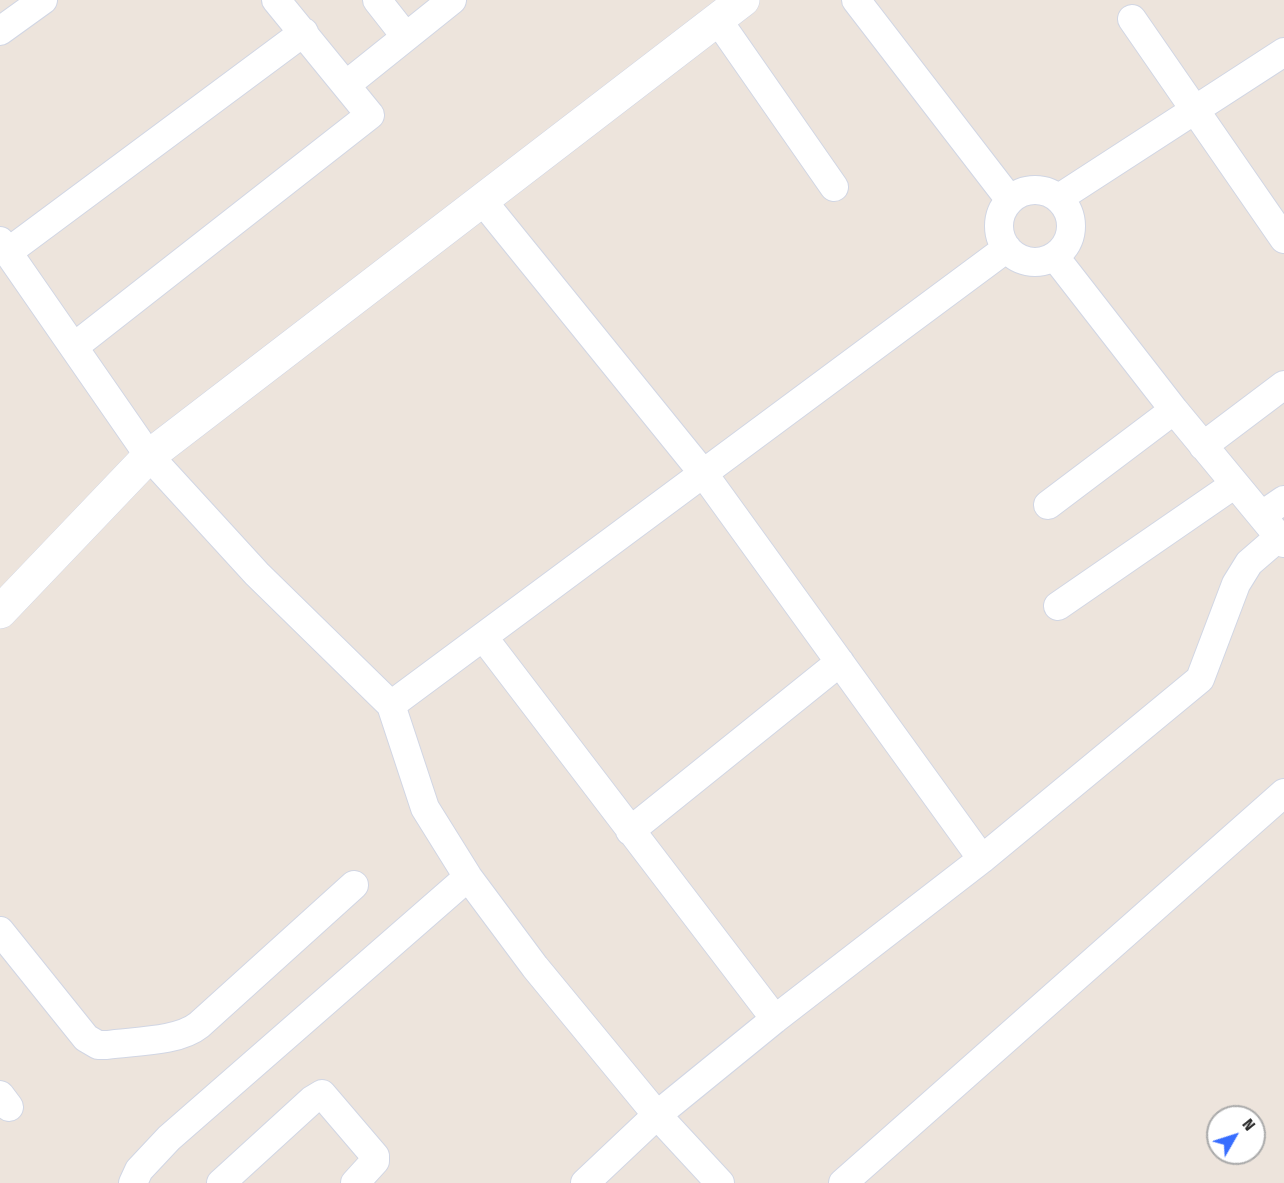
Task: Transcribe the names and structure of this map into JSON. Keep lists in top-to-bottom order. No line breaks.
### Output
{"north":"top right"}
